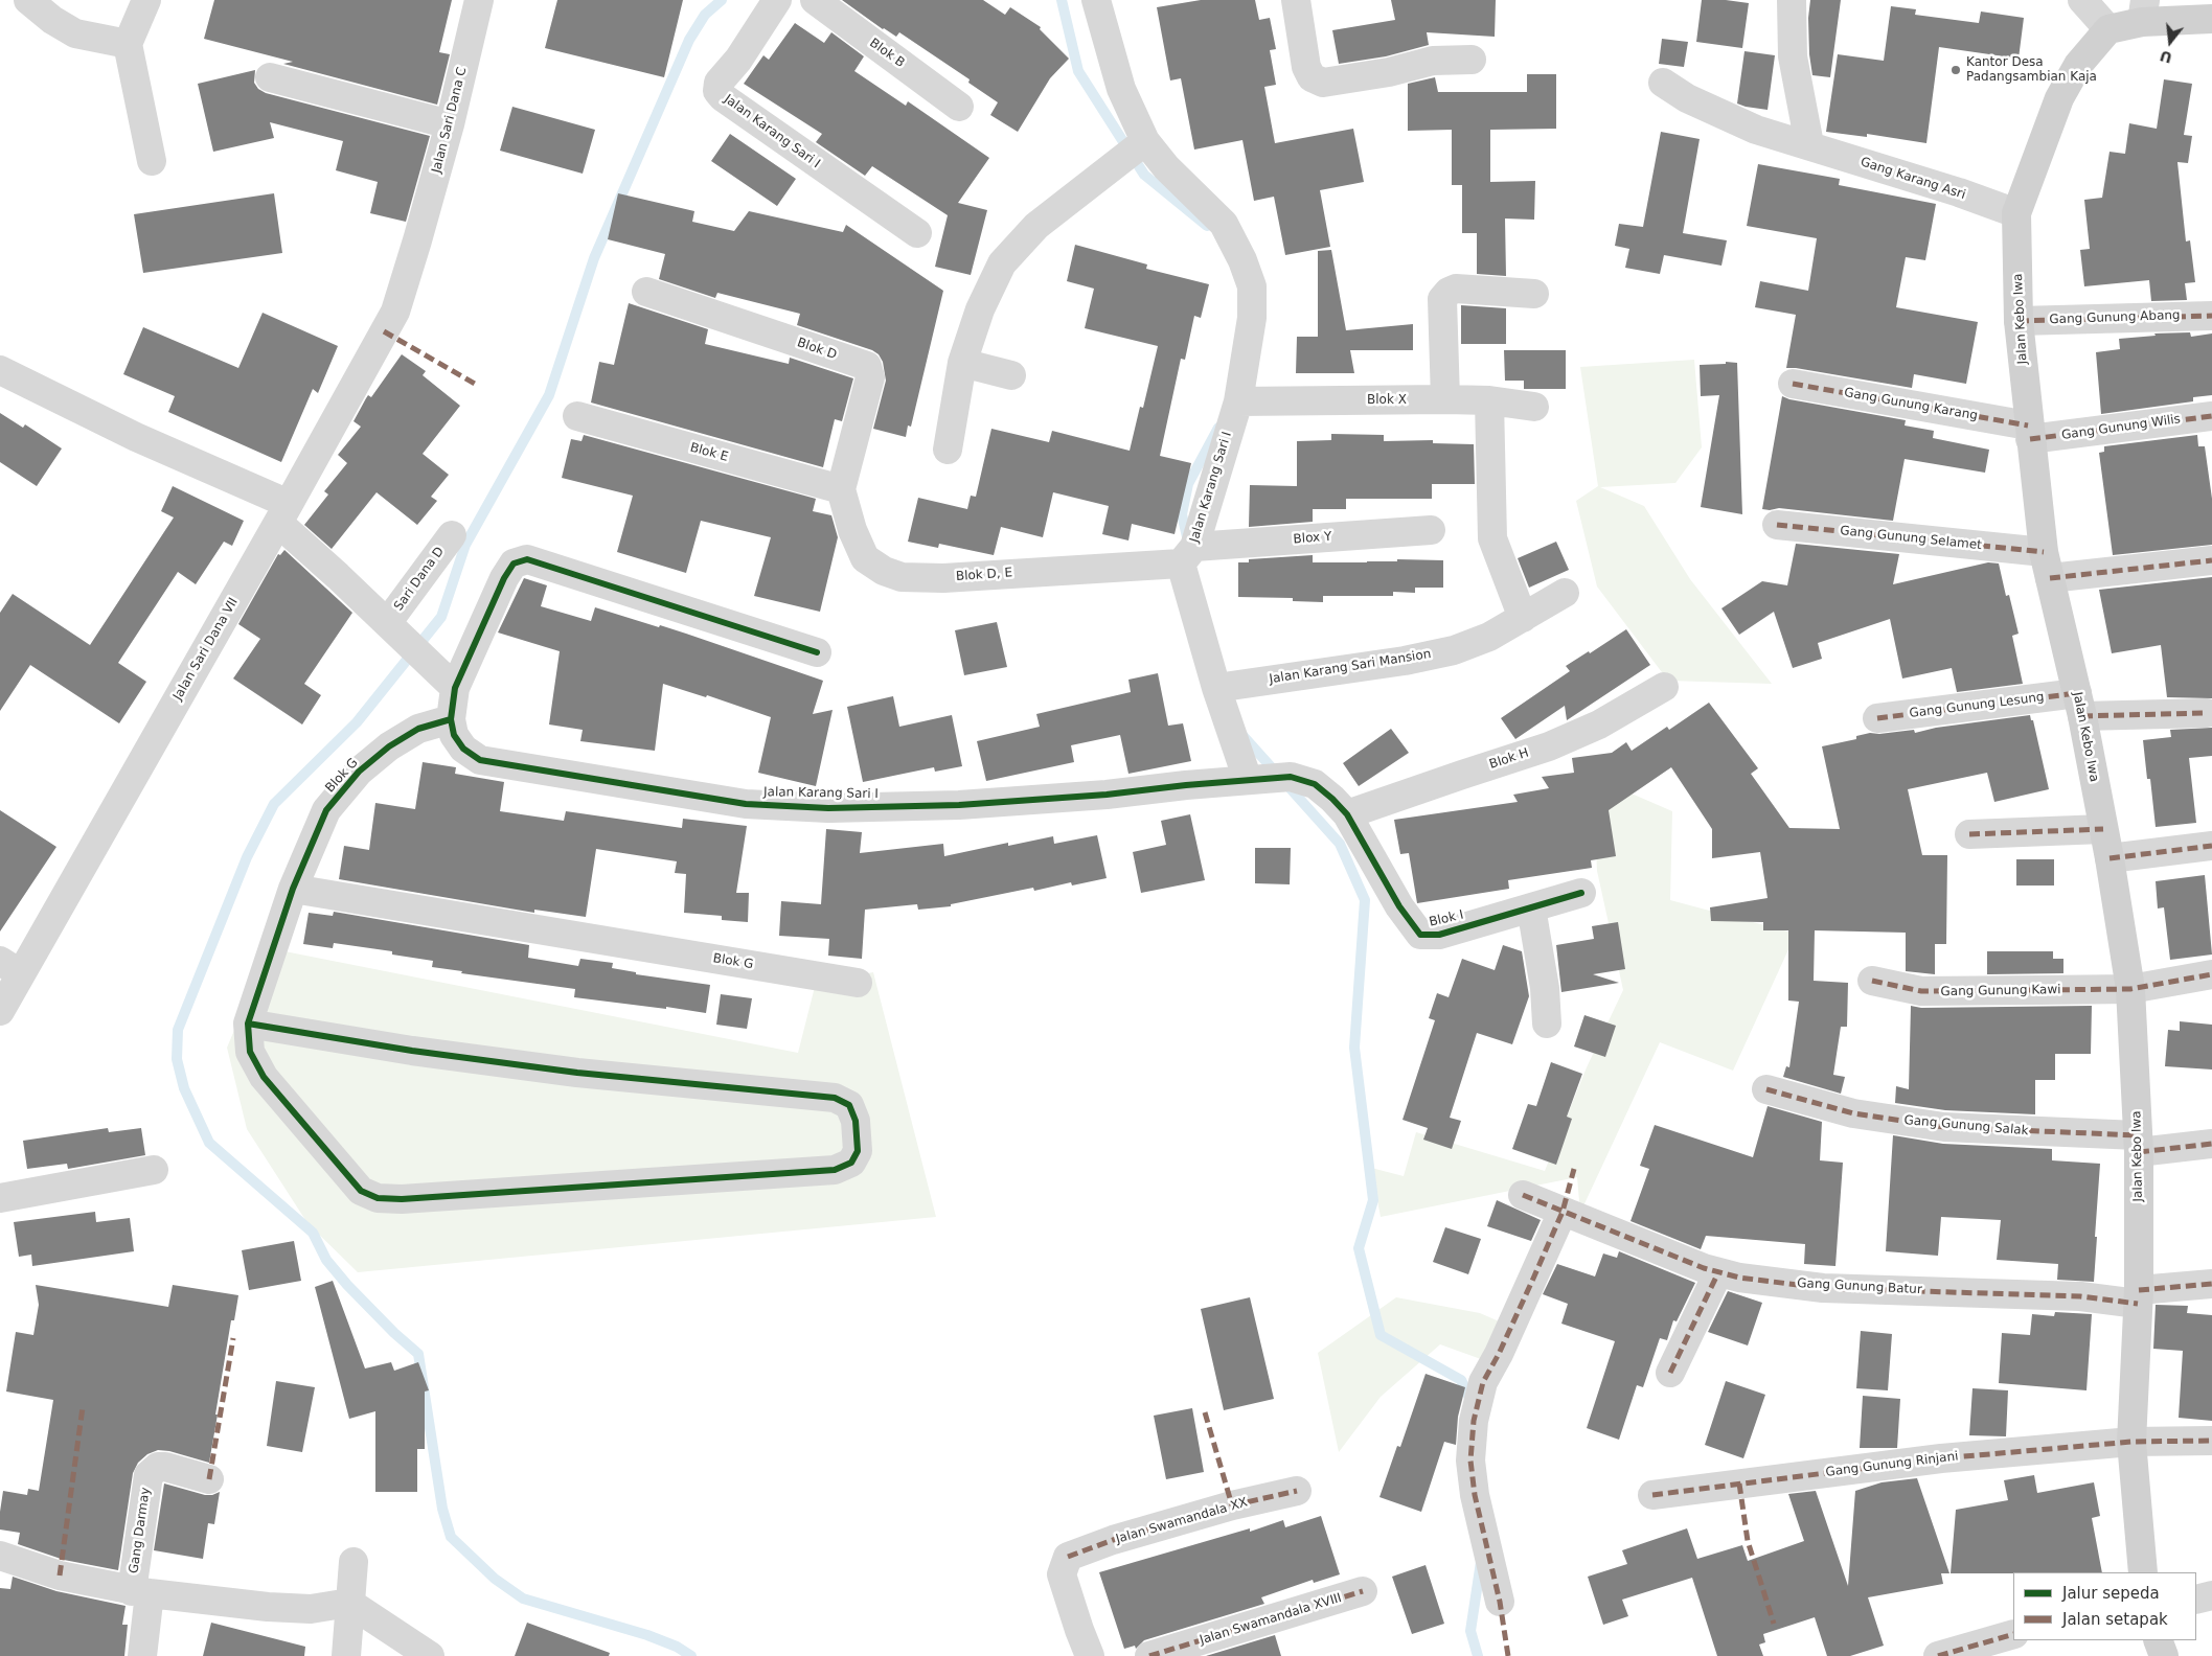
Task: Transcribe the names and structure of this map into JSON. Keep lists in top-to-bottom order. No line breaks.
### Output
{"streets":{"street":["Blok B","Jalan Sari Dana C","Jalan Karang Sari I","Gang Karang Asri","Gang Gunung Abang","Jalan Kebo Iwa","Blok D","Blok X","Gang Gunung Karang","Gang Gunung Wilis","Blok E","Blox Y","Gang Gunung Selamet","Blok D, E","Sari Dana D","Jalan Sari Dana VII","Jalan Karang Sari Mansion","Gang Gunung Lesung","Blok H","Blok G","Blok I","Gang Gunung Kawi","Gang Gunung Salak","Gang Gunung Batur","Gang Gunung Rinjani","Jalan Swamandala XX","Gang Darmay","Jalan Swamandala XVIII"]},"crossings":[["Jalan Sari Dana C","Jalan Sari Dana VII"],["Jalan Karang Sari I","Blok X"],["Jalan Karang Sari I","Blox Y"],["Jalan Karang Sari I","Blok D, E"],["Jalan Karang Sari I","Blok H"],["Jalan Karang Sari I","Blok G"],["Jalan Karang Sari I","Blok I"],["Gang Karang Asri","Jalan Kebo Iwa"],["Gang Gunung Abang","Jalan Kebo Iwa"],["Jalan Kebo Iwa","Gang Gunung Karang"],["Jalan Kebo Iwa","Gang Gunung Wilis"],["Jalan Kebo Iwa","Gang Gunung Selamet"],["Jalan Kebo Iwa","Gang Gunung Lesung"],["Jalan Kebo Iwa","Gang Gunung Kawi"],["Jalan Kebo Iwa","Gang Gunung Salak"],["Jalan Kebo Iwa","Gang Gunung Batur"],["Jalan Kebo Iwa","Gang Gunung Rinjani"],["Blok D","Blok E"],["Blok D","Blok D, E"],["Gang Gunung Karang","Gang Gunung Wilis"],["Blok E","Blok D, E"],["Blox Y","Blok D, E"],["Blok H","Blok I"]],"places":["Kantor Desa Padangsambian Kaja"],"legend":["Jalur sepeda","Jalan setapak"],"north":"bottom"}
